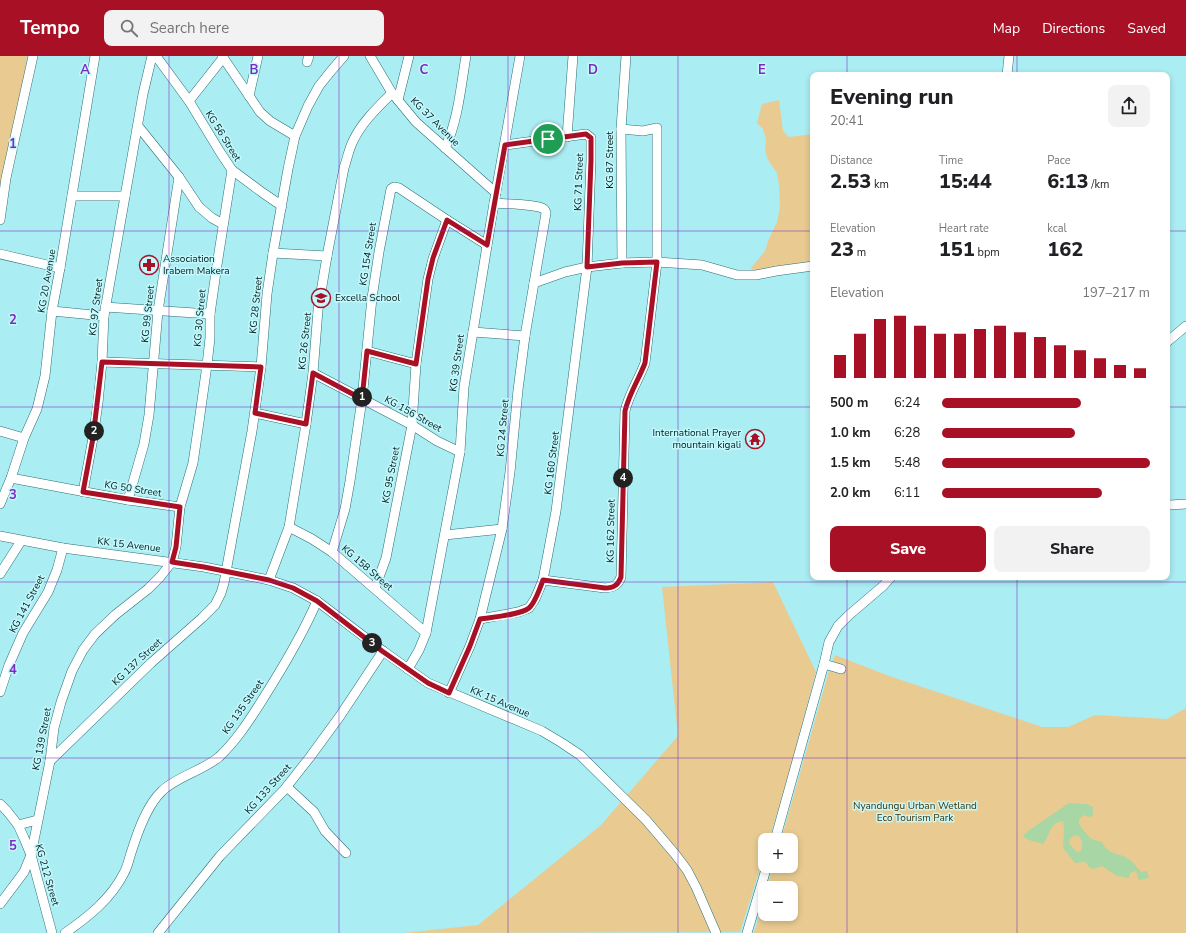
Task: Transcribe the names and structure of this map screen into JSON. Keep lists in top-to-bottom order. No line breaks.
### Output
{"streets":{"street":["KG 37 Avenue","KG 56 Street","KG 87 Street","KG 71 Street","KG 154 Street","KG 20 Avenue","KG 28 Street","KG 97 Street","KG 99 Street","KG 30 Street","KG 26 Street","KG 39 Street","KG 156 Street","KG 24 Street","KG 160 Street","KG 95 Street","KG 50 Street","KG 162 Street","KK 15 Avenue","KG 158 Street","KG 141 Street","KG 137 Street","KG 135 Street","KG 139 Street","KG 133 Street","KG 212 Street"]},"crossings":[["KG 37 Avenue","KG 26 Street"],["KG 37 Avenue","KG 39 Street"],["KG 37 Avenue","KG 24 Street"],["KG 56 Street","KG 28 Street"],["KG 56 Street","KG 30 Street"],["KG 71 Street","KG 39 Street"],["KG 71 Street","KG 160 Street"],["KG 154 Street","KG 39 Street"],["KG 154 Street","KG 156 Street"],["KG 154 Street","KG 95 Street"],["KG 154 Street","KG 158 Street"],["KG 20 Avenue","KG 50 Street"],["KG 28 Street","KK 15 Avenue"],["KG 28 Street","KG 137 Street"],["KG 97 Street","KG 50 Street"],["KG 99 Street","KG 50 Street"],["KG 30 Street","KG 50 Street"],["KG 30 Street","KK 15 Avenue"],["KG 30 Street","KG 139 Street"],["KG 26 Street","KG 156 Street"],["KG 26 Street","KK 15 Avenue"],["KG 26 Street","KG 158 Street"],["KG 39 Street","KG 156 Street"],["KG 39 Street","KG 24 Street"],["KG 39 Street","KK 15 Avenue"],["KG 39 Street","KG 158 Street"],["KG 156 Street","KG 95 Street"],["KG 24 Street","KG 160 Street"],["KG 24 Street","KK 15 Avenue"],["KG 160 Street","KG 162 Street"],["KG 95 Street","KG 158 Street"],["KK 15 Avenue","KG 141 Street"],["KK 15 Avenue","KG 137 Street"],["KK 15 Avenue","KG 135 Street"],["KK 15 Avenue","KG 139 Street"],["KK 15 Avenue","KG 133 Street"],["KG 137 Street","KG 139 Street"],["KG 139 Street","KG 212 Street"]],"parks":["Nyandungu Urban Wetland Eco Tourism Park"],"places":{"pharmacy":["Association Irabem Makera"],"school or university":["Excella School"],"temple":["International Prayer mountain kigali"]},"page":{"header":"Tempo","search":"Search here","nav":["Map","Directions","Saved"],"heading":["Evening run","20:41"],"stats":[["Distance","2.53 km"],["Time","15:44"],["Pace","6:13 /km"],["Elevation","23 m"],["Heart rate","151 bpm"],["kcal","162"]],"chart":["Elevation","197–217 m"],"pins":["1","2","4","3"],"list":[{"name":"500 m","note":"6:24"},{"name":"1.0 km","note":"6:28"},{"name":"1.5 km","note":"5:48"},{"name":"2.0 km","note":"6:11"}],"buttons":["Save","Share"],"map_buttons":["+","−"]},"grid":{"columns":["A","B","C","D","E"],"rows":["1","2","3","4","5"]}}
